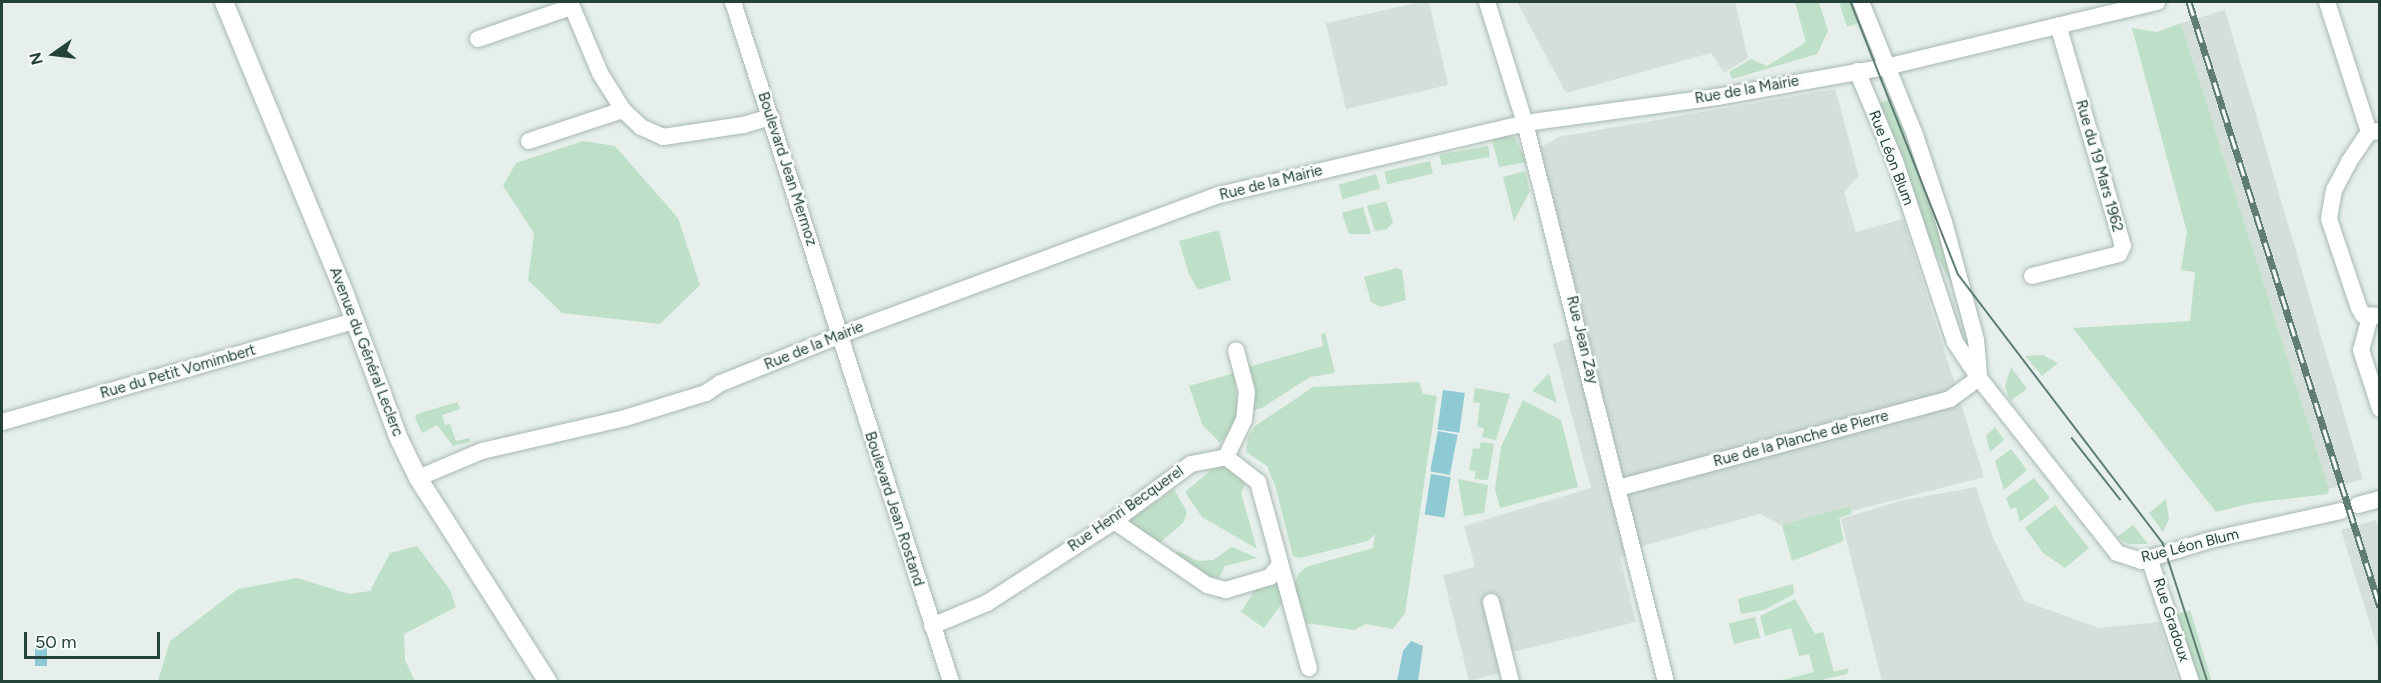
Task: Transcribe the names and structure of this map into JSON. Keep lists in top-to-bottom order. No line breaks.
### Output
{"streets":{"main road":["Avenue du Général Leclerc"],"street":["Rue de la Mairie","Rue Léon Blum","Rue du 19 Mars 1962","Boulevard Jean Mermoz","Rue Jean Zay","Rue du Petit Vomimbert","Rue de la Planche de Pierre","Boulevard Jean Rostand","Rue Henri Becquerel","Rue Gradoux"]},"crossings":[["Rue de la Mairie","Rue Léon Blum"],["Rue de la Mairie","Rue du 19 Mars 1962"],["Rue de la Mairie","Boulevard Jean Mermoz"],["Rue de la Mairie","Rue Jean Zay"],["Rue de la Mairie","Avenue du Général Leclerc"],["Rue de la Mairie","Boulevard Jean Rostand"],["Rue Léon Blum","Rue de la Planche de Pierre"],["Rue Léon Blum","Rue Gradoux"],["Boulevard Jean Mermoz","Boulevard Jean Rostand"],["Rue Jean Zay","Rue de la Planche de Pierre"],["Avenue du Général Leclerc","Rue du Petit Vomimbert"],["Boulevard Jean Rostand","Rue Henri Becquerel"]],"scale_bar":"50 m","north":"left"}
